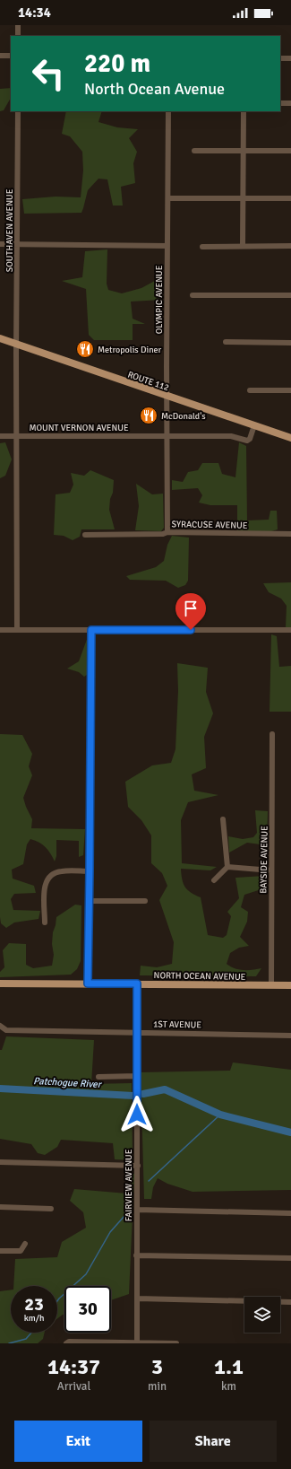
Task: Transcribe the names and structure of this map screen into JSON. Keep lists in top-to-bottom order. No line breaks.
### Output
{"streets":{"main road":["ROUTE 112","NORTH OCEAN AVENUE"],"street":["SOUTHAVEN AVENUE","OLYMPIC AVENUE","MOUNT VERNON AVENUE","SYRACUSE AVENUE","BAYSIDE AVENUE","1ST AVENUE","FAIRVIEW AVENUE"]},"crossings":[["SOUTHAVEN AVENUE","ROUTE 112"],["SOUTHAVEN AVENUE","MOUNT VERNON AVENUE"],["OLYMPIC AVENUE","ROUTE 112"],["OLYMPIC AVENUE","MOUNT VERNON AVENUE"],["OLYMPIC AVENUE","SYRACUSE AVENUE"],["ROUTE 112","MOUNT VERNON AVENUE"],["BAYSIDE AVENUE","NORTH OCEAN AVENUE"],["NORTH OCEAN AVENUE","FAIRVIEW AVENUE"],["1ST AVENUE","FAIRVIEW AVENUE"]],"water":["Patchogue River"],"places":{"restaurant":["Metropolis Diner","McDonald's"]},"page":{"status":"14:34","turn":["220 m","North Ocean Avenue"],"speed":"23 km/h","limit":"30","eta":["14:37","Arrival","3","min","1.1","km"],"buttons":["Exit","Share"]}}
